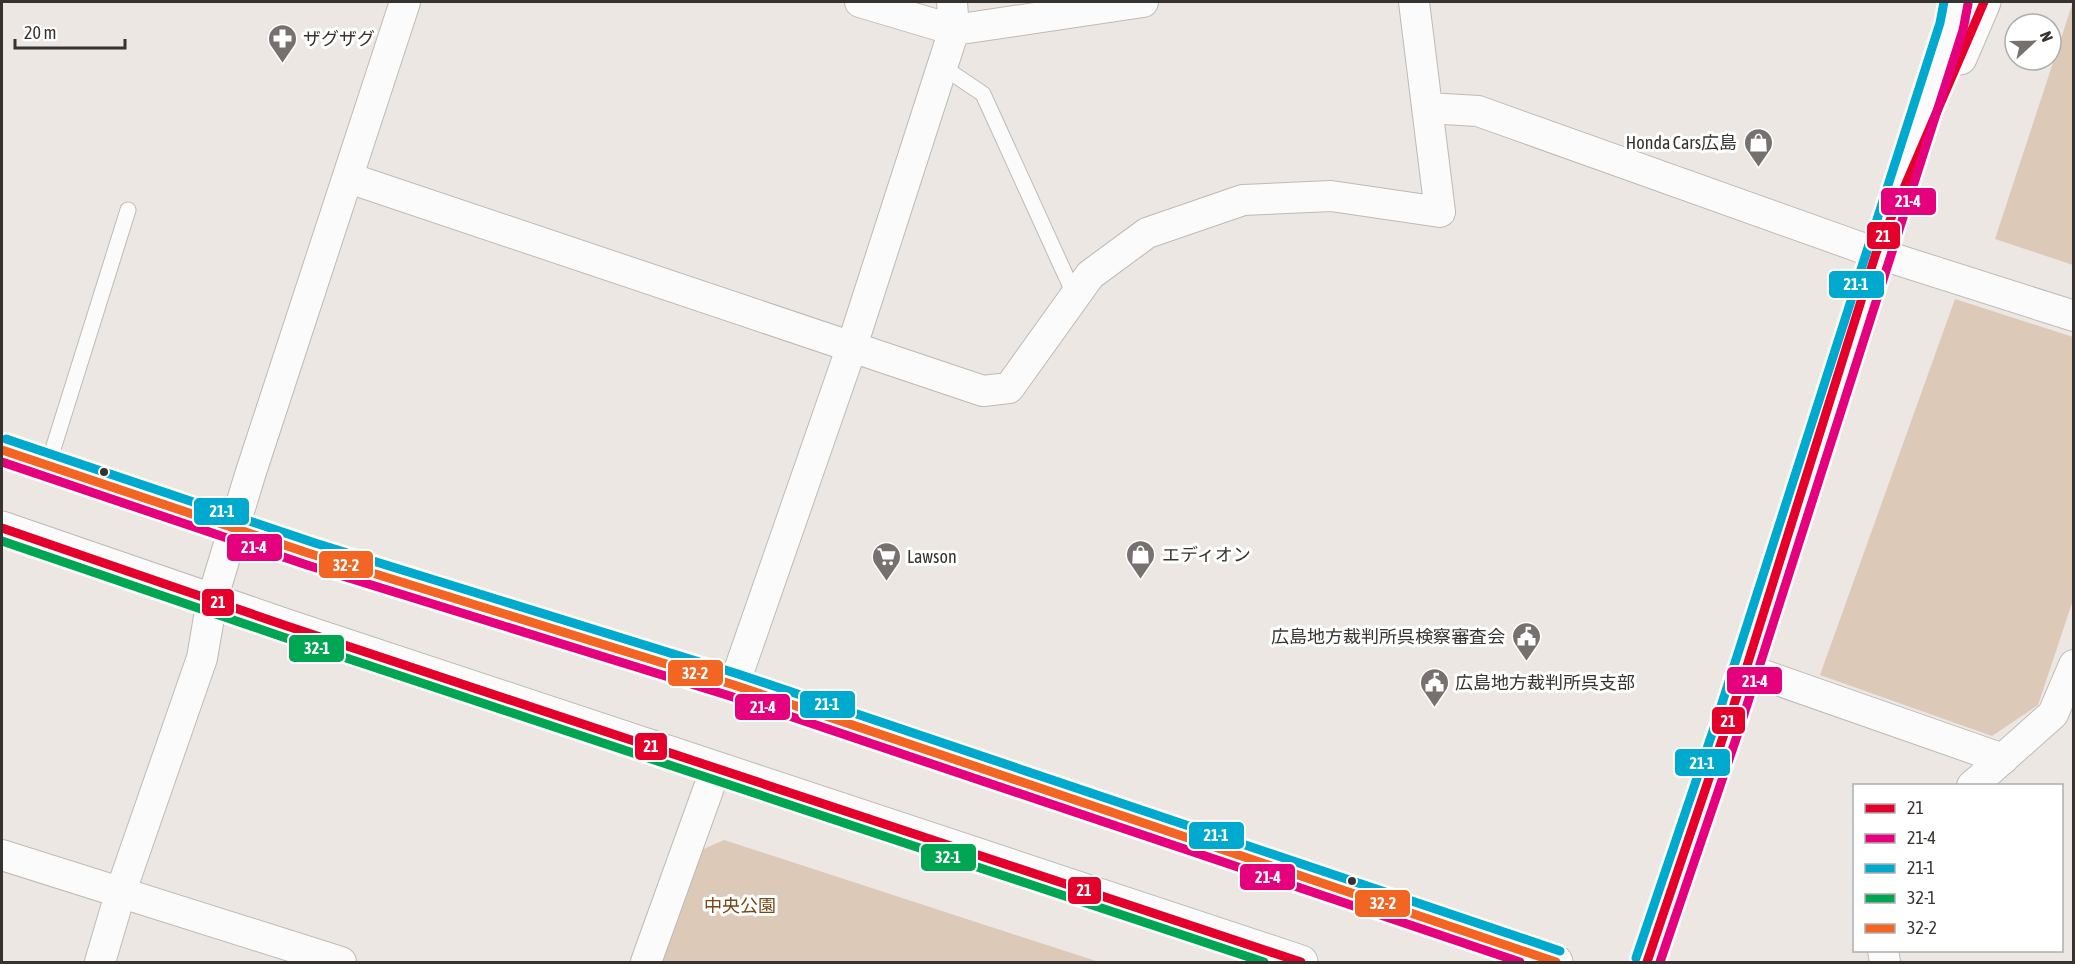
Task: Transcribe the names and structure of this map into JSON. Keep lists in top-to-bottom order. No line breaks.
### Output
{"parks":["中央公園"],"places":{"pharmacy":["ザグザグ"],"shop":["Honda Cars広島","エディオン"],"supermarket":["Lawson"],"public building":["広島地方裁判所呉検察審査会","広島地方裁判所呉支部"]},"lines":["transit line 21","transit line 21-1","transit line 21-4","transit line 32-2","transit line 32-1"],"legend":["21","21-4","21-1","32-1","32-2"],"scale_bar":"20 m","north":"right"}
